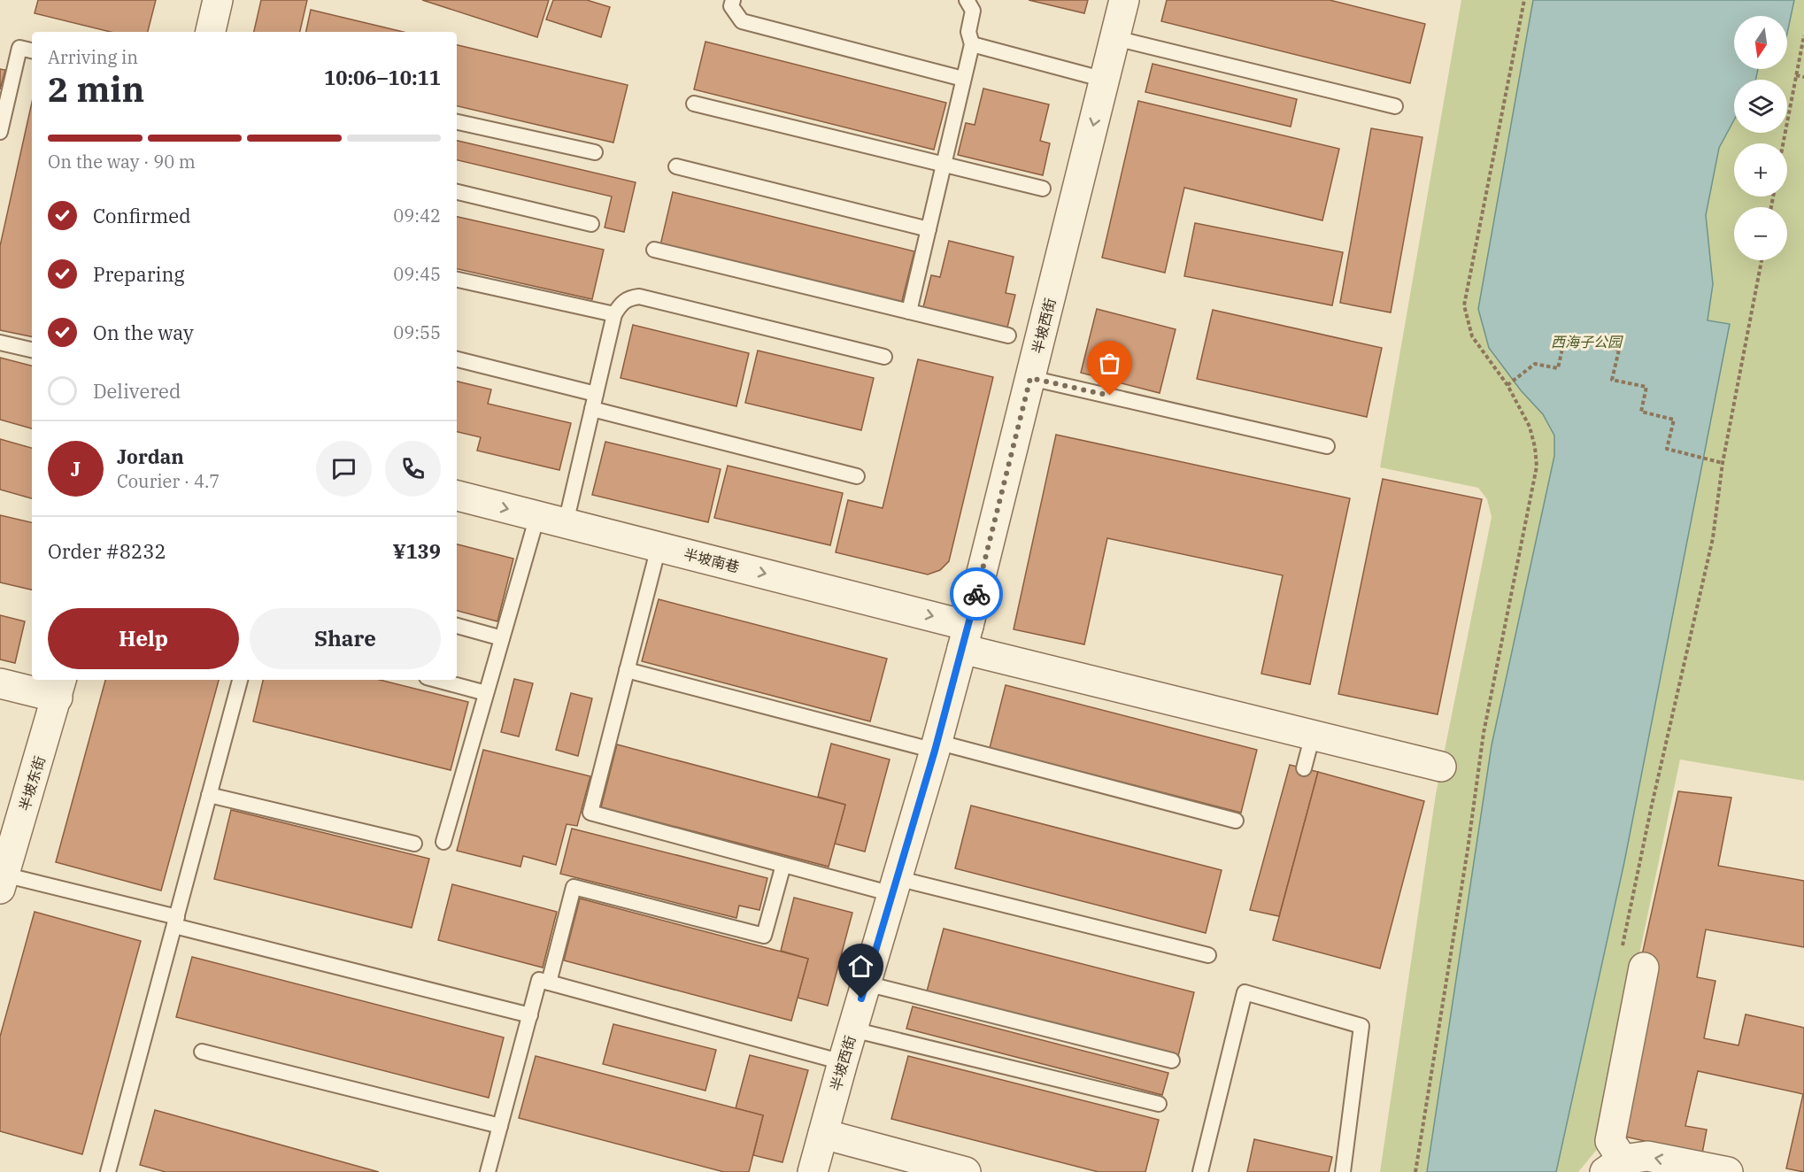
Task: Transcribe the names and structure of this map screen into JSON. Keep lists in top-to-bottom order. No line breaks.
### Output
{"streets":{"street":["半坡西街","半坡南巷","半坡东街"]},"crossings":[["半坡西街","半坡南巷"]],"one_way":["半坡南巷"],"parks":["西海子公园"],"north":"bottom","page":{"map_buttons":["+","−"],"heading":["2 min","Arriving in","10:06–10:11"],"panel":["Jordan","Courier · 4.7","Order #8232","¥139"],"bar":"On the way · 90 m","list":[["Confirmed","09:42"],["Preparing","09:45"],["On the way","09:55"],"Delivered"],"round":"J","buttons":["Help","Share"]}}
